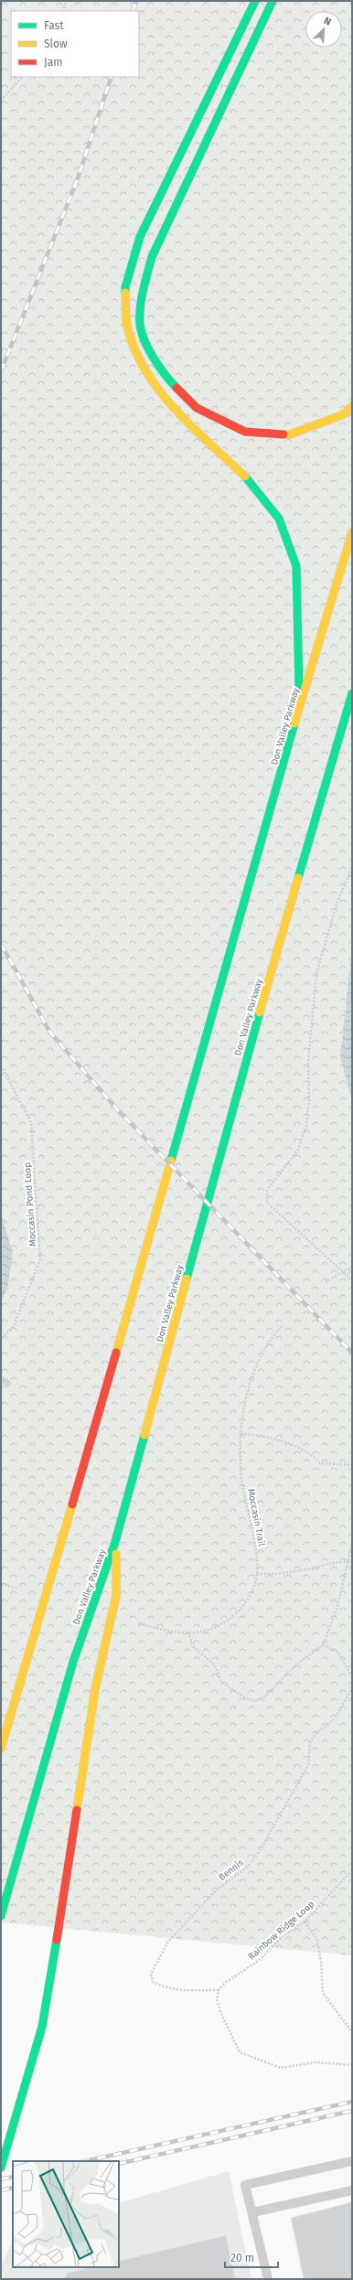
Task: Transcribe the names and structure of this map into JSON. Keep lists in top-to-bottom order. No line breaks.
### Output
{"streets":{"highway":["Don Valley Parkway"],"path":["Moccasin Pond Loop","Moccasin Trail","Bennis","Rainbow Ridge Loop"]},"crossings":[["Bennis","Rainbow Ridge Loop"]],"legend":["Fast","Slow","Jam"],"scale_bar":"20 m","north":"top right"}
